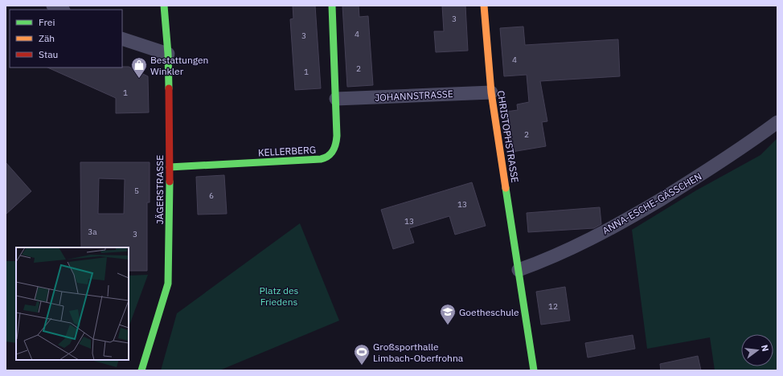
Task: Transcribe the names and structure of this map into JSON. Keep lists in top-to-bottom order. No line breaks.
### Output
{"streets":{"street":["JOHANNSTRASSE","CHRISTOPHSTRASSE","KELLERBERG","JÄGERSTRASSE","ANNA-ESCHE-GÄSSCHEN"]},"crossings":[["JOHANNSTRASSE","CHRISTOPHSTRASSE"],["JOHANNSTRASSE","KELLERBERG"],["CHRISTOPHSTRASSE","ANNA-ESCHE-GÄSSCHEN"],["KELLERBERG","JÄGERSTRASSE"]],"parks":["Platz des Friedens"],"places":{"shop":["Bestattungen Winkler"],"school or university":["Goetheschule"],"sports":["Großsporthalle Limbach-Oberfrohna"]},"house_numbers":["3","4","3","4","2","1","1","2","5","6","13","13","3a","3","12"],"legend":["Frei","Zäh","Stau"],"north":"right"}
